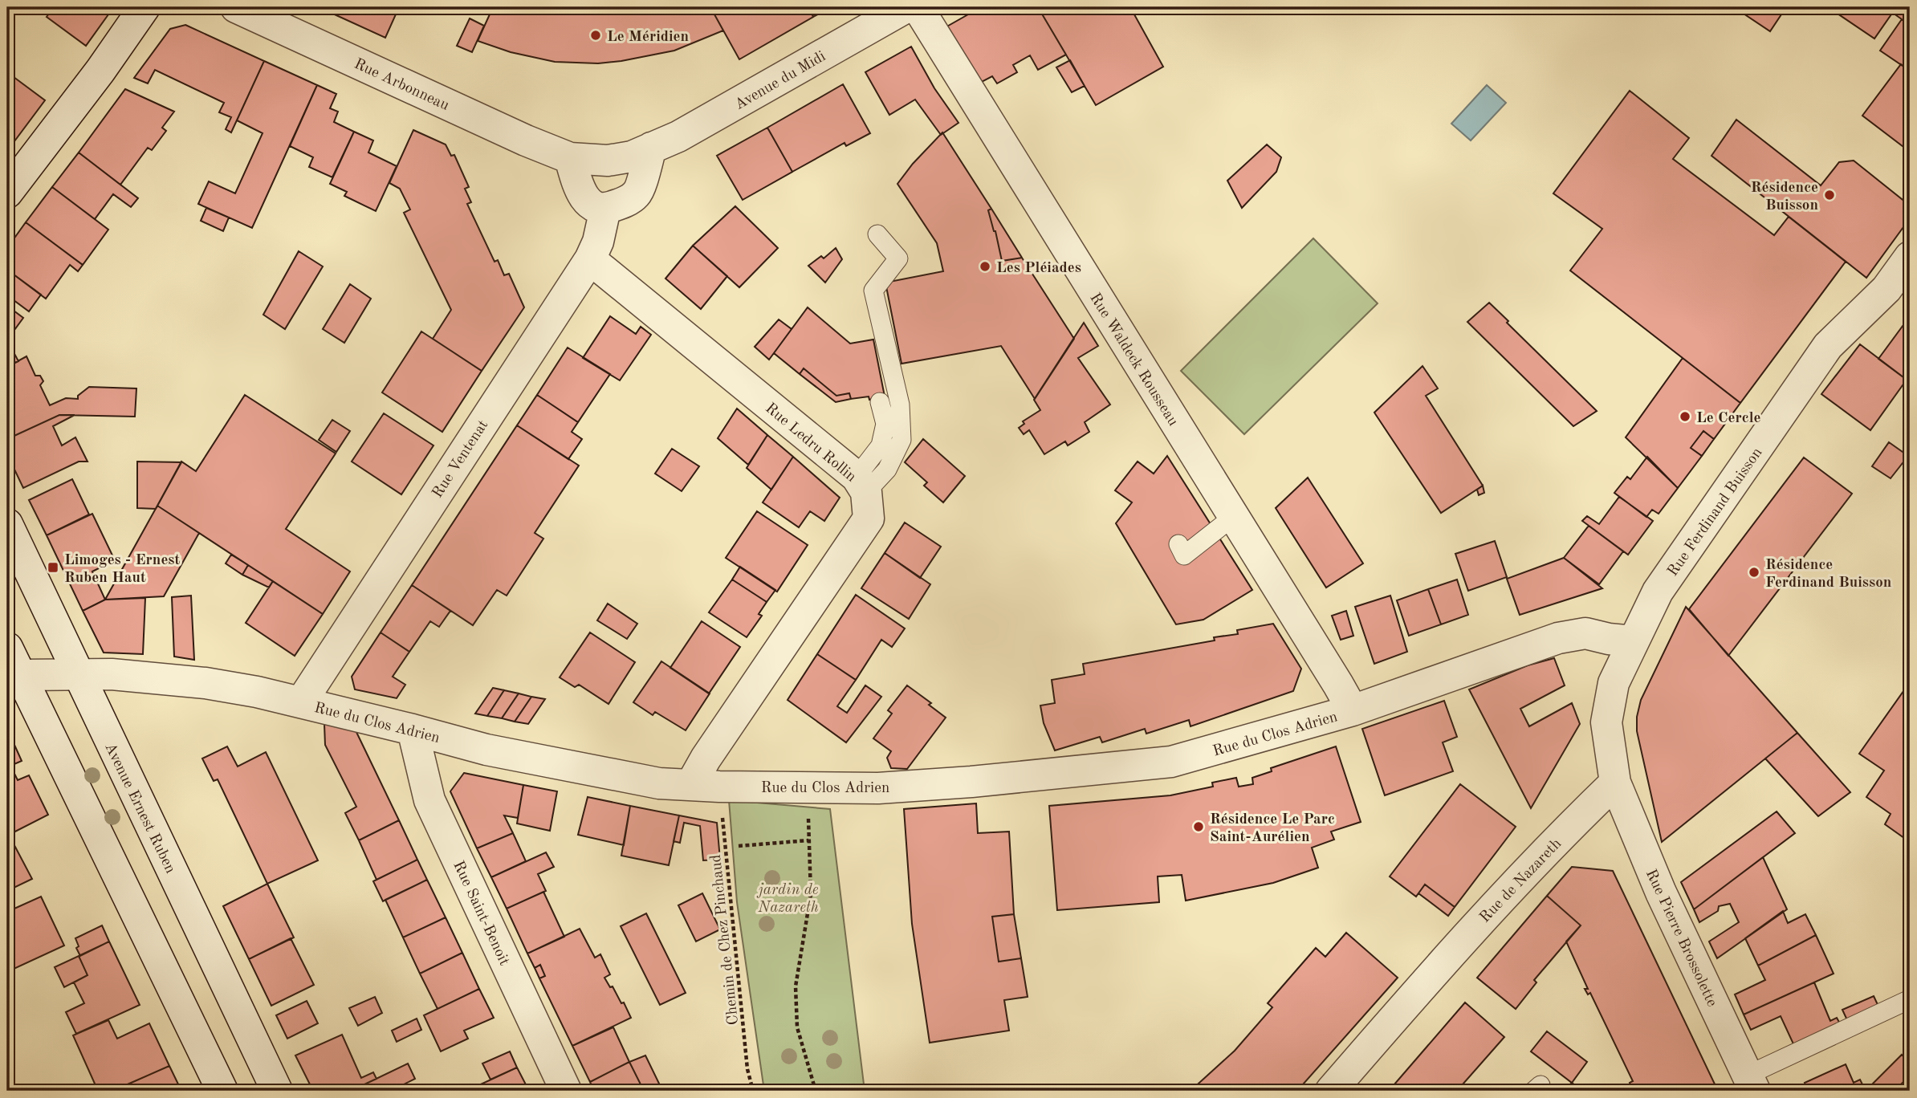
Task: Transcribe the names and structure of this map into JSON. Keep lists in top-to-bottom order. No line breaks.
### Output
{"streets":{"street":["Avenue du Midi","Rue Arbonneau","Rue Waldeck Rousseau","Rue Ledru Rollin","Rue Ventenat","Rue Ferdinand Buisson","Rue du Clos Adrien","Avenue Ernest Ruben","Rue de Nazareth","Rue Saint-Benoit","Rue Pierre Brossolette"],"path":["Chemin de Chez Pinchaud"]},"crossings":[["Avenue du Midi","Rue Arbonneau"],["Rue Waldeck Rousseau","Rue du Clos Adrien"],["Rue Ledru Rollin","Rue Ventenat"],["Rue Ledru Rollin","Rue du Clos Adrien"],["Rue Ledru Rollin","Chemin de Chez Pinchaud"],["Rue Ventenat","Rue du Clos Adrien"],["Rue Ferdinand Buisson","Rue du Clos Adrien"],["Rue du Clos Adrien","Avenue Ernest Ruben"],["Rue du Clos Adrien","Rue Saint-Benoit"],["Rue du Clos Adrien","Chemin de Chez Pinchaud"],["Rue de Nazareth","Rue Pierre Brossolette"]],"parks":["jardin de Nazareth"],"places":{"other":["Le Méridien","Résidence Buisson","Les Pléiades","Le Cercle","Résidence Ferdinand Buisson","Résidence Le Parc Saint-Aurélien"],"transit":["Limoges - Ernest Ruben Haut"]}}
